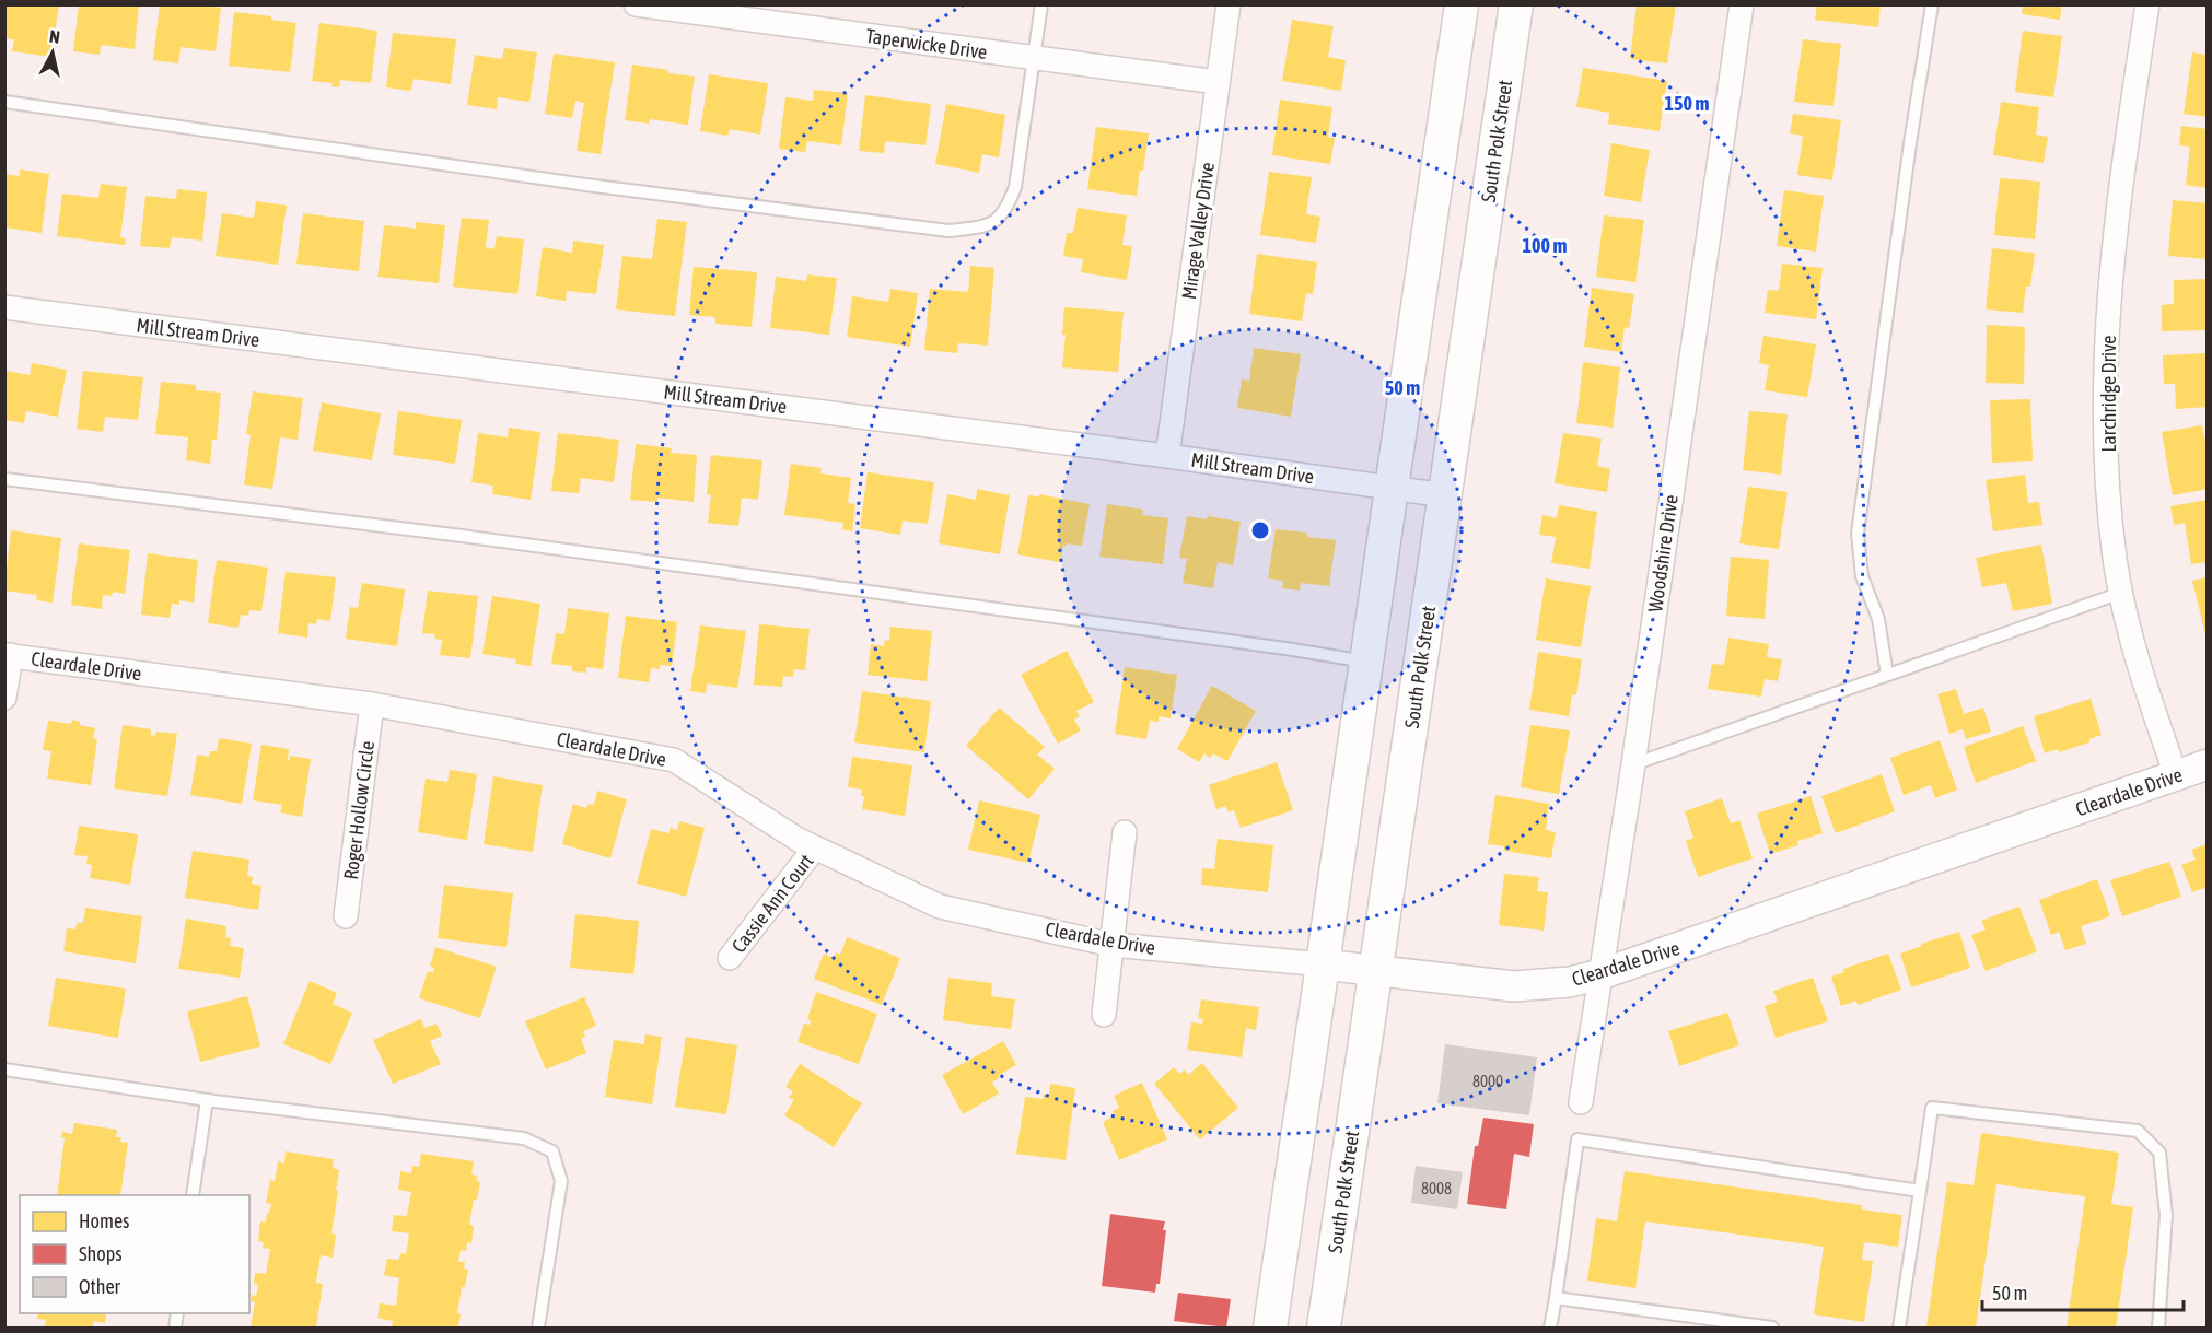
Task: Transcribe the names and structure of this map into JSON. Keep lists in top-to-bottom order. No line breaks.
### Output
{"streets":{"main road":["South Polk Street"],"street":["Taperwicke Drive","Mirage Valley Drive","Mill Stream Drive","Larchridge Drive","Woodshire Drive","Cleardale Drive","Roger Hollow Circle","Cassie Ann Court"]},"crossings":[["Taperwicke Drive","Mirage Valley Drive"],["South Polk Street","Mill Stream Drive"],["South Polk Street","Cleardale Drive"],["Mirage Valley Drive","Mill Stream Drive"],["Larchridge Drive","Cleardale Drive"],["Woodshire Drive","Cleardale Drive"],["Cleardale Drive","Roger Hollow Circle"],["Cleardale Drive","Cassie Ann Court"]],"house_numbers":["8000","8008"],"legend":["Homes","Shops","Other"],"scale_bar":"50 m","north":"top","rings":["150 m","100 m","50 m"]}
